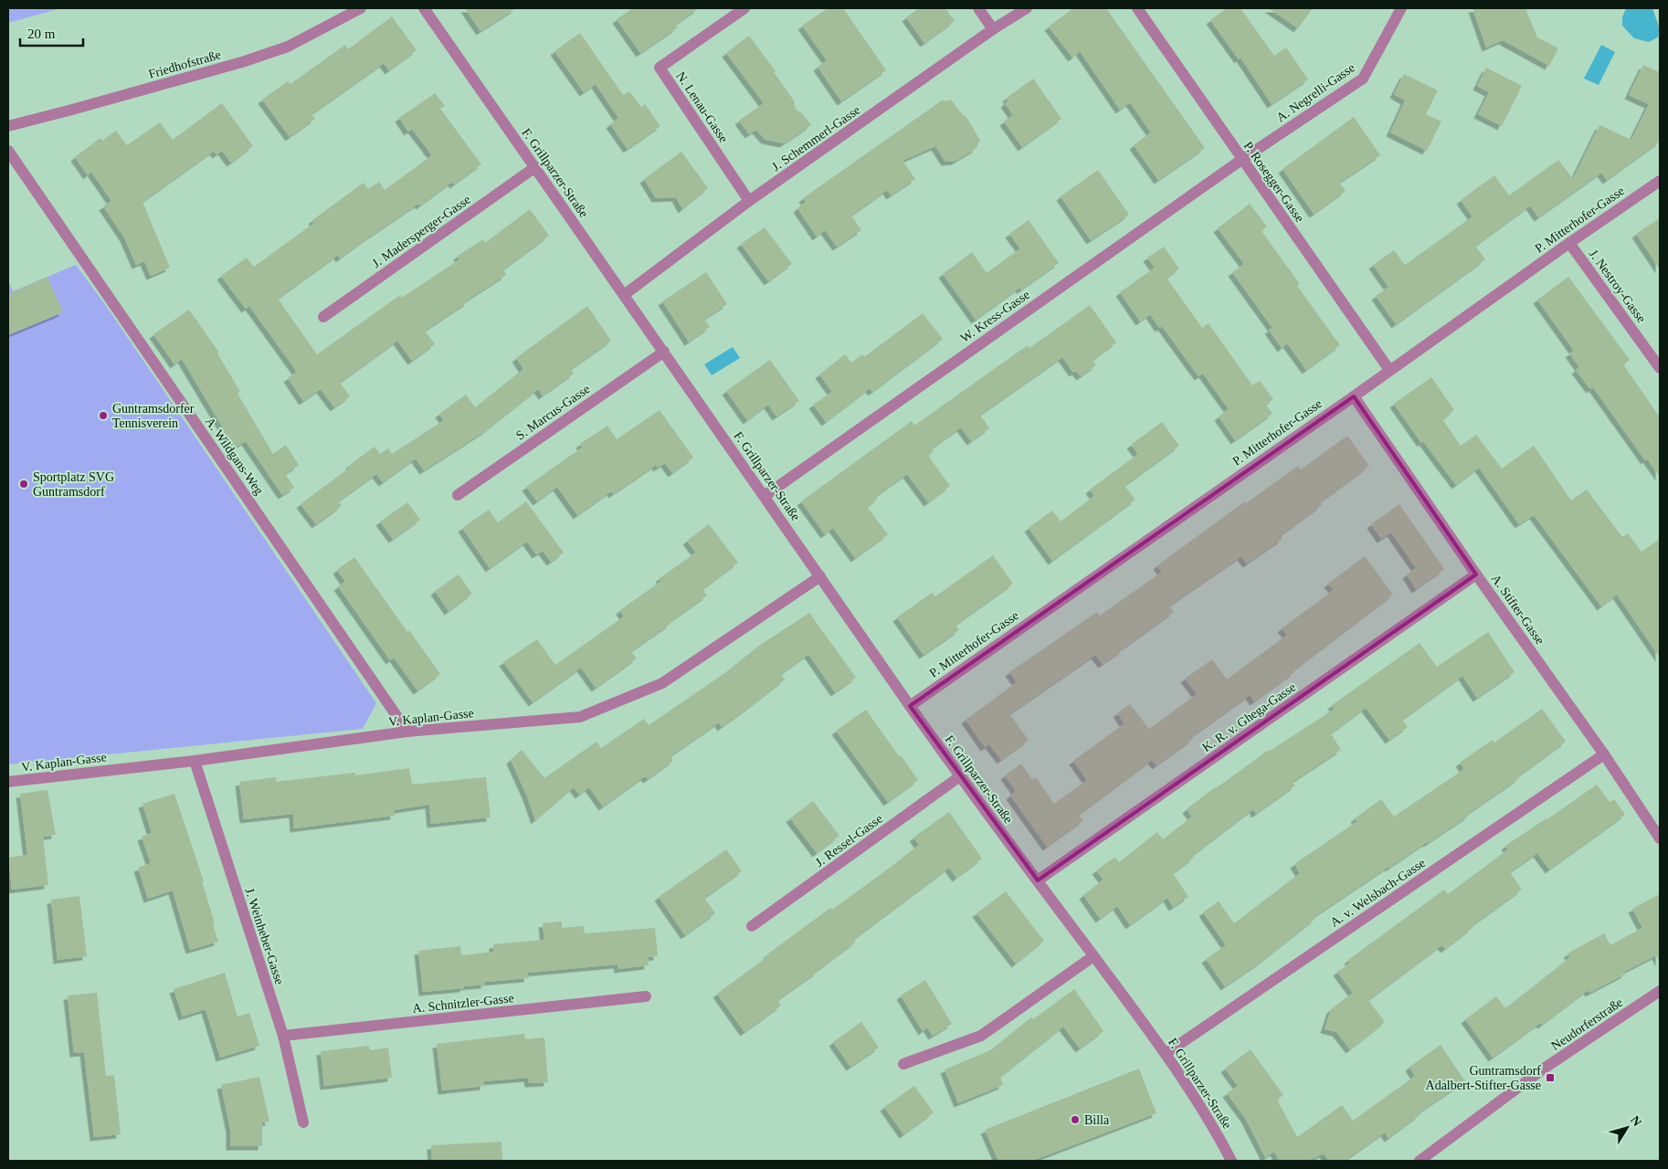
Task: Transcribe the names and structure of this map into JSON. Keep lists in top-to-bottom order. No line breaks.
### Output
{"streets":{"street":["Friedhofstraße","A. Negrelli-Gasse","N. Lenau-Gasse","J. Schemmerl-Gasse","F. Grillparzer-Straße","P. Rosegger-Gasse","P. Mitterhofer-Gasse","J. Madersperger-Gasse","J. Nestroy-Gasse","W. Kress-Gasse","S. Marcus-Gasse","A. Wildgans-Weg","A. Stifter-Gasse","V. Kaplan-Gasse","K. R. v. Ghega-Gasse","J. Ressel-Gasse","A. v. Welsbach-Gasse","J. Weinheber-Gasse","A. Schnitzler-Gasse","Neudorferstraße"]},"crossings":[["A. Negrelli-Gasse","P. Rosegger-Gasse"],["A. Negrelli-Gasse","W. Kress-Gasse"],["N. Lenau-Gasse","J. Schemmerl-Gasse"],["J. Schemmerl-Gasse","F. Grillparzer-Straße"],["F. Grillparzer-Straße","P. Mitterhofer-Gasse"],["F. Grillparzer-Straße","J. Madersperger-Gasse"],["F. Grillparzer-Straße","W. Kress-Gasse"],["F. Grillparzer-Straße","S. Marcus-Gasse"],["F. Grillparzer-Straße","V. Kaplan-Gasse"],["F. Grillparzer-Straße","K. R. v. Ghega-Gasse"],["F. Grillparzer-Straße","J. Ressel-Gasse"],["F. Grillparzer-Straße","A. v. Welsbach-Gasse"],["P. Rosegger-Gasse","P. Mitterhofer-Gasse"],["P. Rosegger-Gasse","W. Kress-Gasse"],["P. Mitterhofer-Gasse","J. Nestroy-Gasse"],["P. Mitterhofer-Gasse","A. Stifter-Gasse"],["A. Wildgans-Weg","V. Kaplan-Gasse"],["A. Stifter-Gasse","K. R. v. Ghega-Gasse"],["A. Stifter-Gasse","A. v. Welsbach-Gasse"],["V. Kaplan-Gasse","J. Weinheber-Gasse"],["J. Weinheber-Gasse","A. Schnitzler-Gasse"]],"places":{"other":["Guntramsdorfer Tennisverein","Sportplatz SVG Guntramsdorf","Billa"],"transit":["Guntramsdorf Adalbert-Stifter-Gasse"]},"scale_bar":"20 m","north":"top right"}
